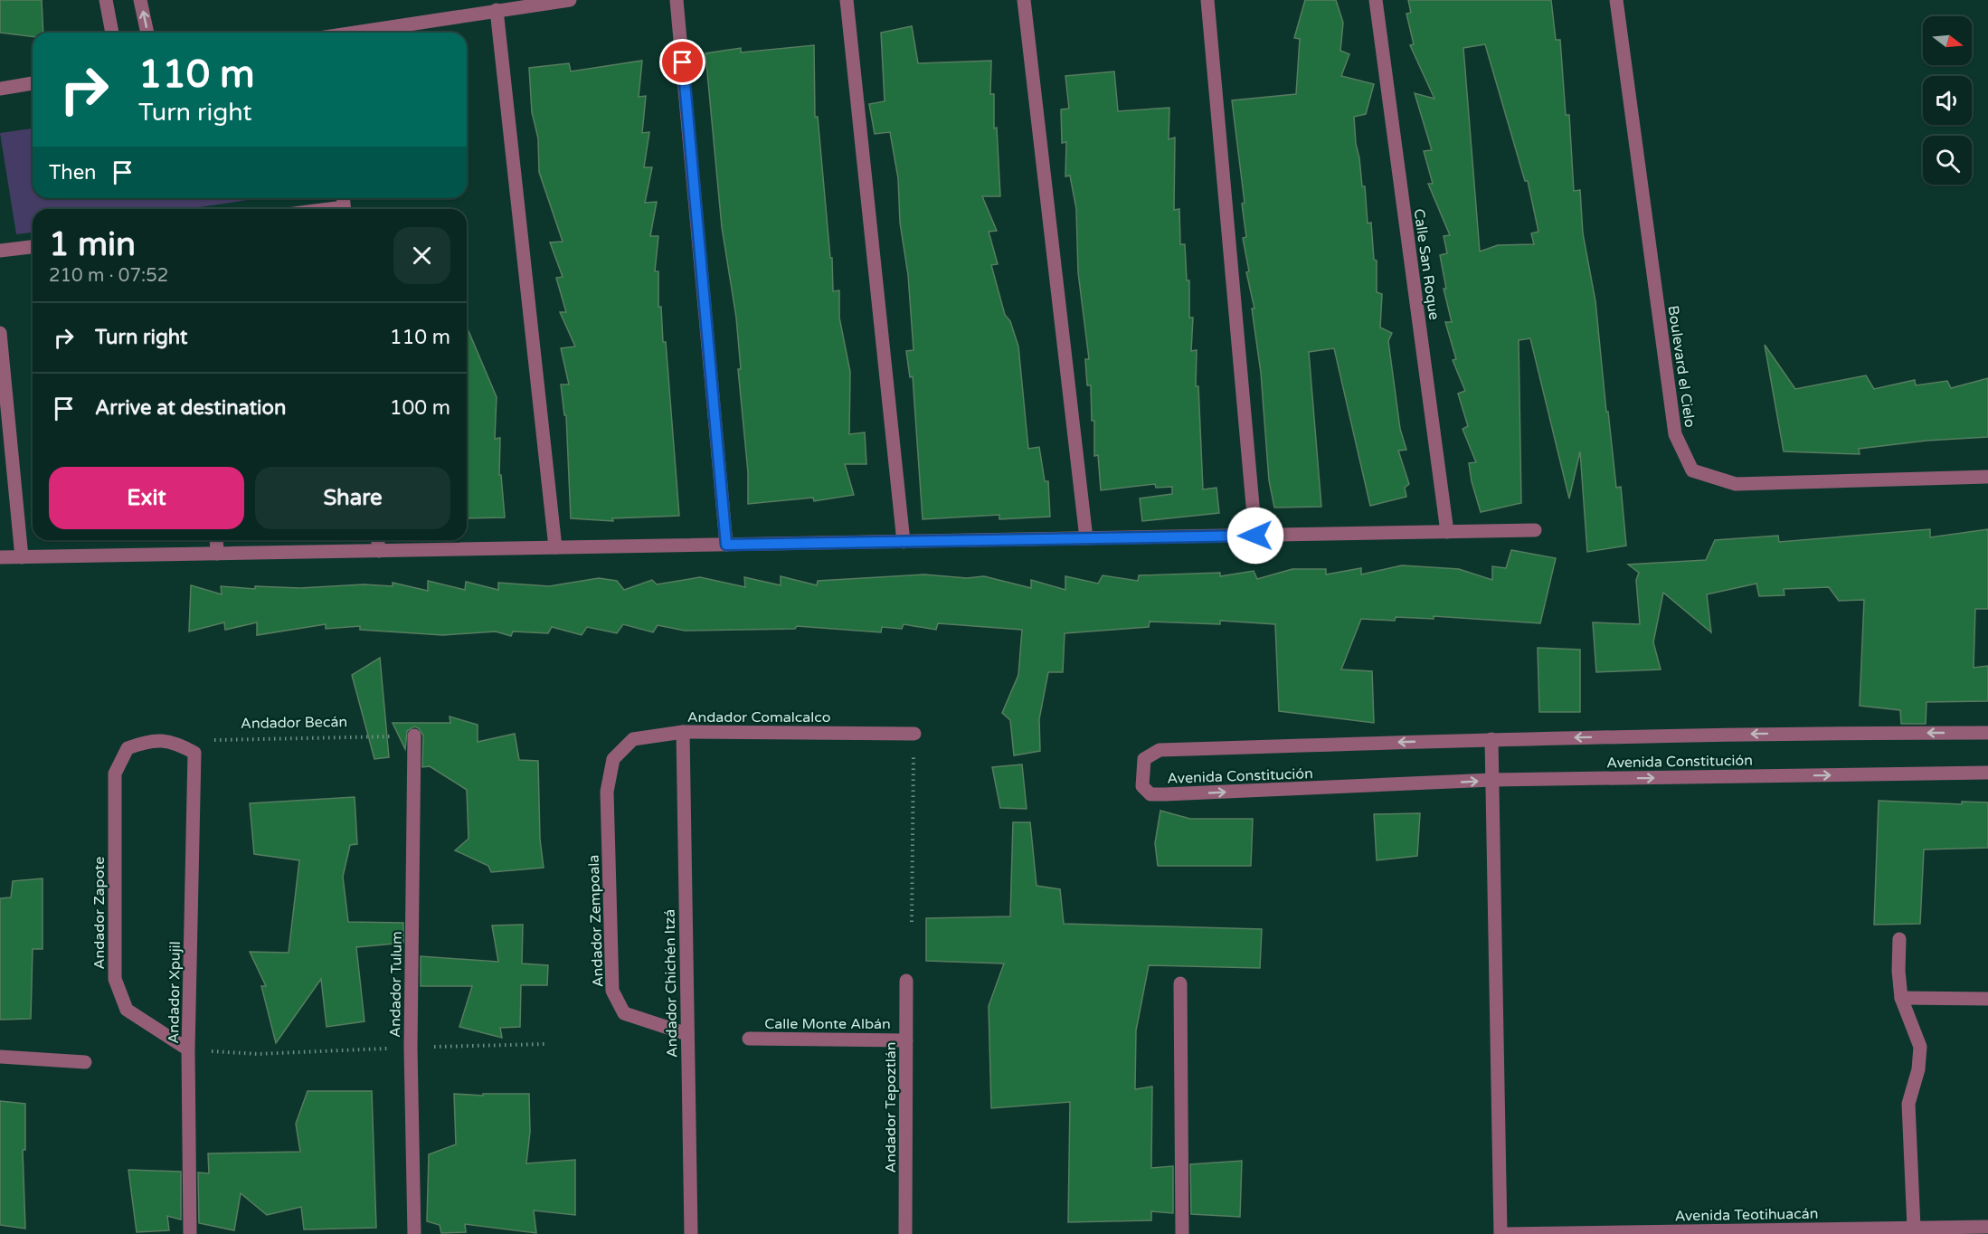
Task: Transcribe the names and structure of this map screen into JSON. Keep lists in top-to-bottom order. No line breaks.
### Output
{"streets":{"street":["Calle San Roque","Boulevard el Cielo","Andador Comalcalco","Avenida Constitución","Andador Zapote","Andador Zempoala","Andador Chichén Itzá","Andador Tulum","Andador Xpujil","Calle Monte Albán","Andador Tepoztlán","Avenida Teotihuacán"],"path":["Andador Becán"]},"crossings":[["Andador Comalcalco","Andador Zempoala"],["Andador Comalcalco","Andador Chichén Itzá"],["Andador Becán","Andador Zapote"],["Andador Becán","Andador Tulum"],["Andador Becán","Andador Xpujil"],["Andador Zapote","Andador Xpujil"],["Andador Zempoala","Andador Chichén Itzá"],["Calle Monte Albán","Andador Tepoztlán"]],"north":"right","page":{"turn":["110 m","Turn right"],"then":"Then","heading":["1 min","210 m · 07:52"],"list":[{"name":"Turn right","value":"110 m"},{"name":"Arrive at destination","value":"100 m"}],"buttons":["Exit","Share"]}}
